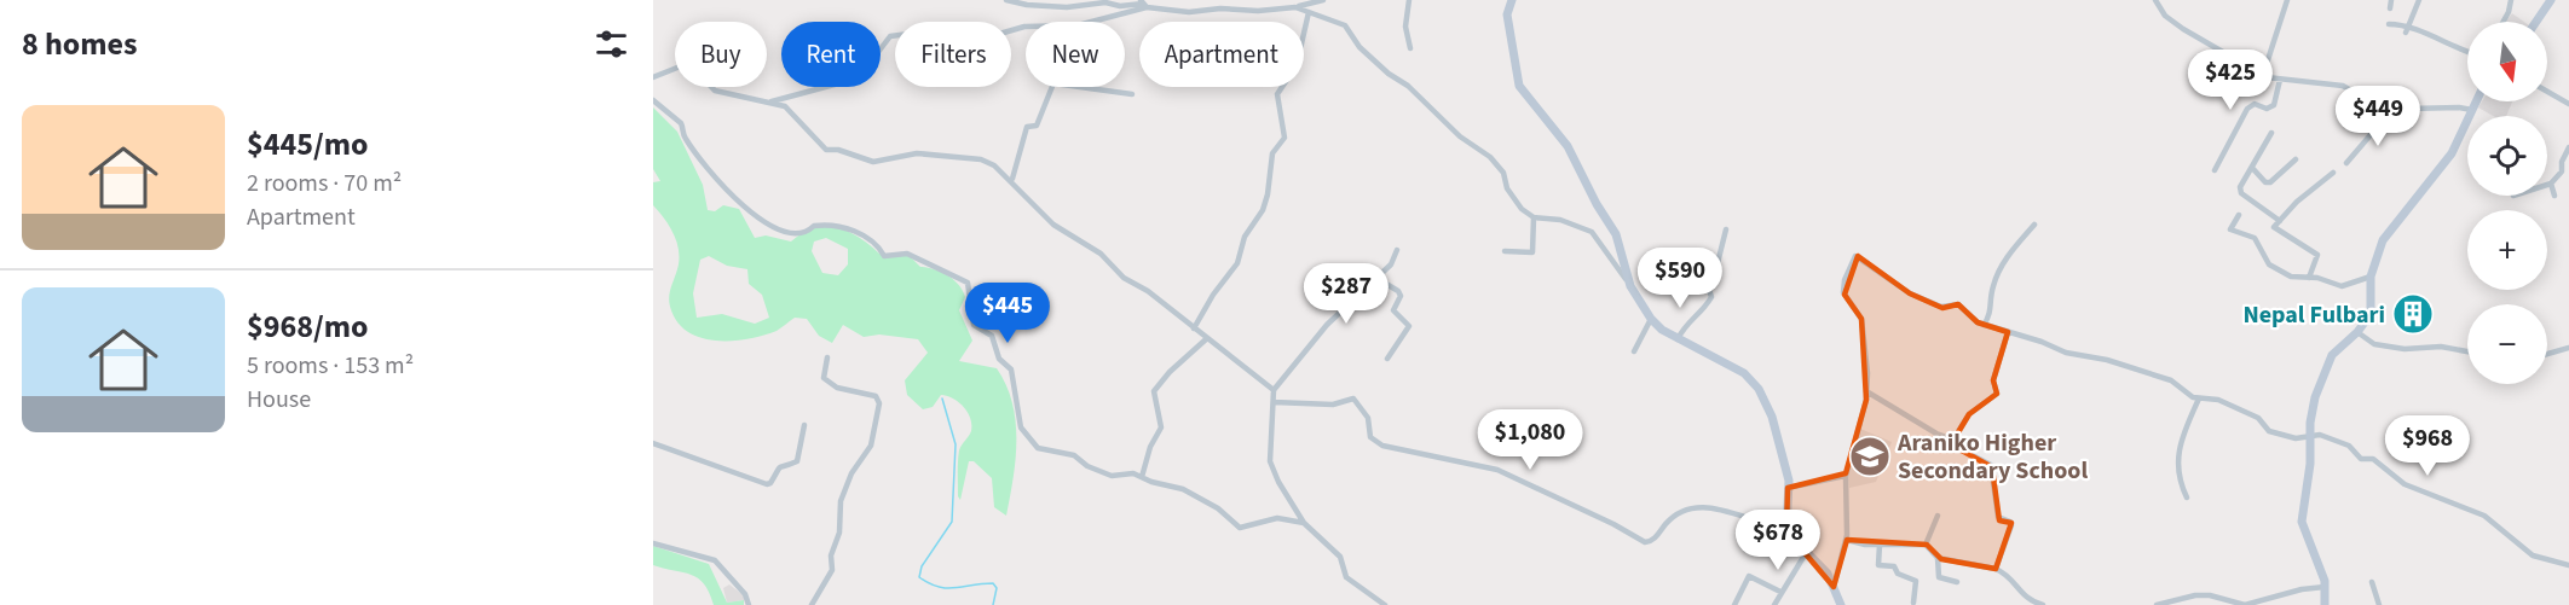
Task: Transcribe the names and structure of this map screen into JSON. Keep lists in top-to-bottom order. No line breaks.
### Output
{"places":{"building":["Nepal Fulbari"],"school or university":["Araniko Higher Secondary School"]},"north":"bottom","page":{"heading":"8 homes","map_buttons":["+","−"],"chip":["Buy","Rent","Filters","New","Apartment"],"price":["$425","$449","$590","$287","$445","$1,080","$968","$678"],"list":[{"name":"$445/mo","note":"2 rooms · 70 m² · Apartment"},{"name":"$968/mo","note":"5 rooms · 153 m² · House"}]}}
